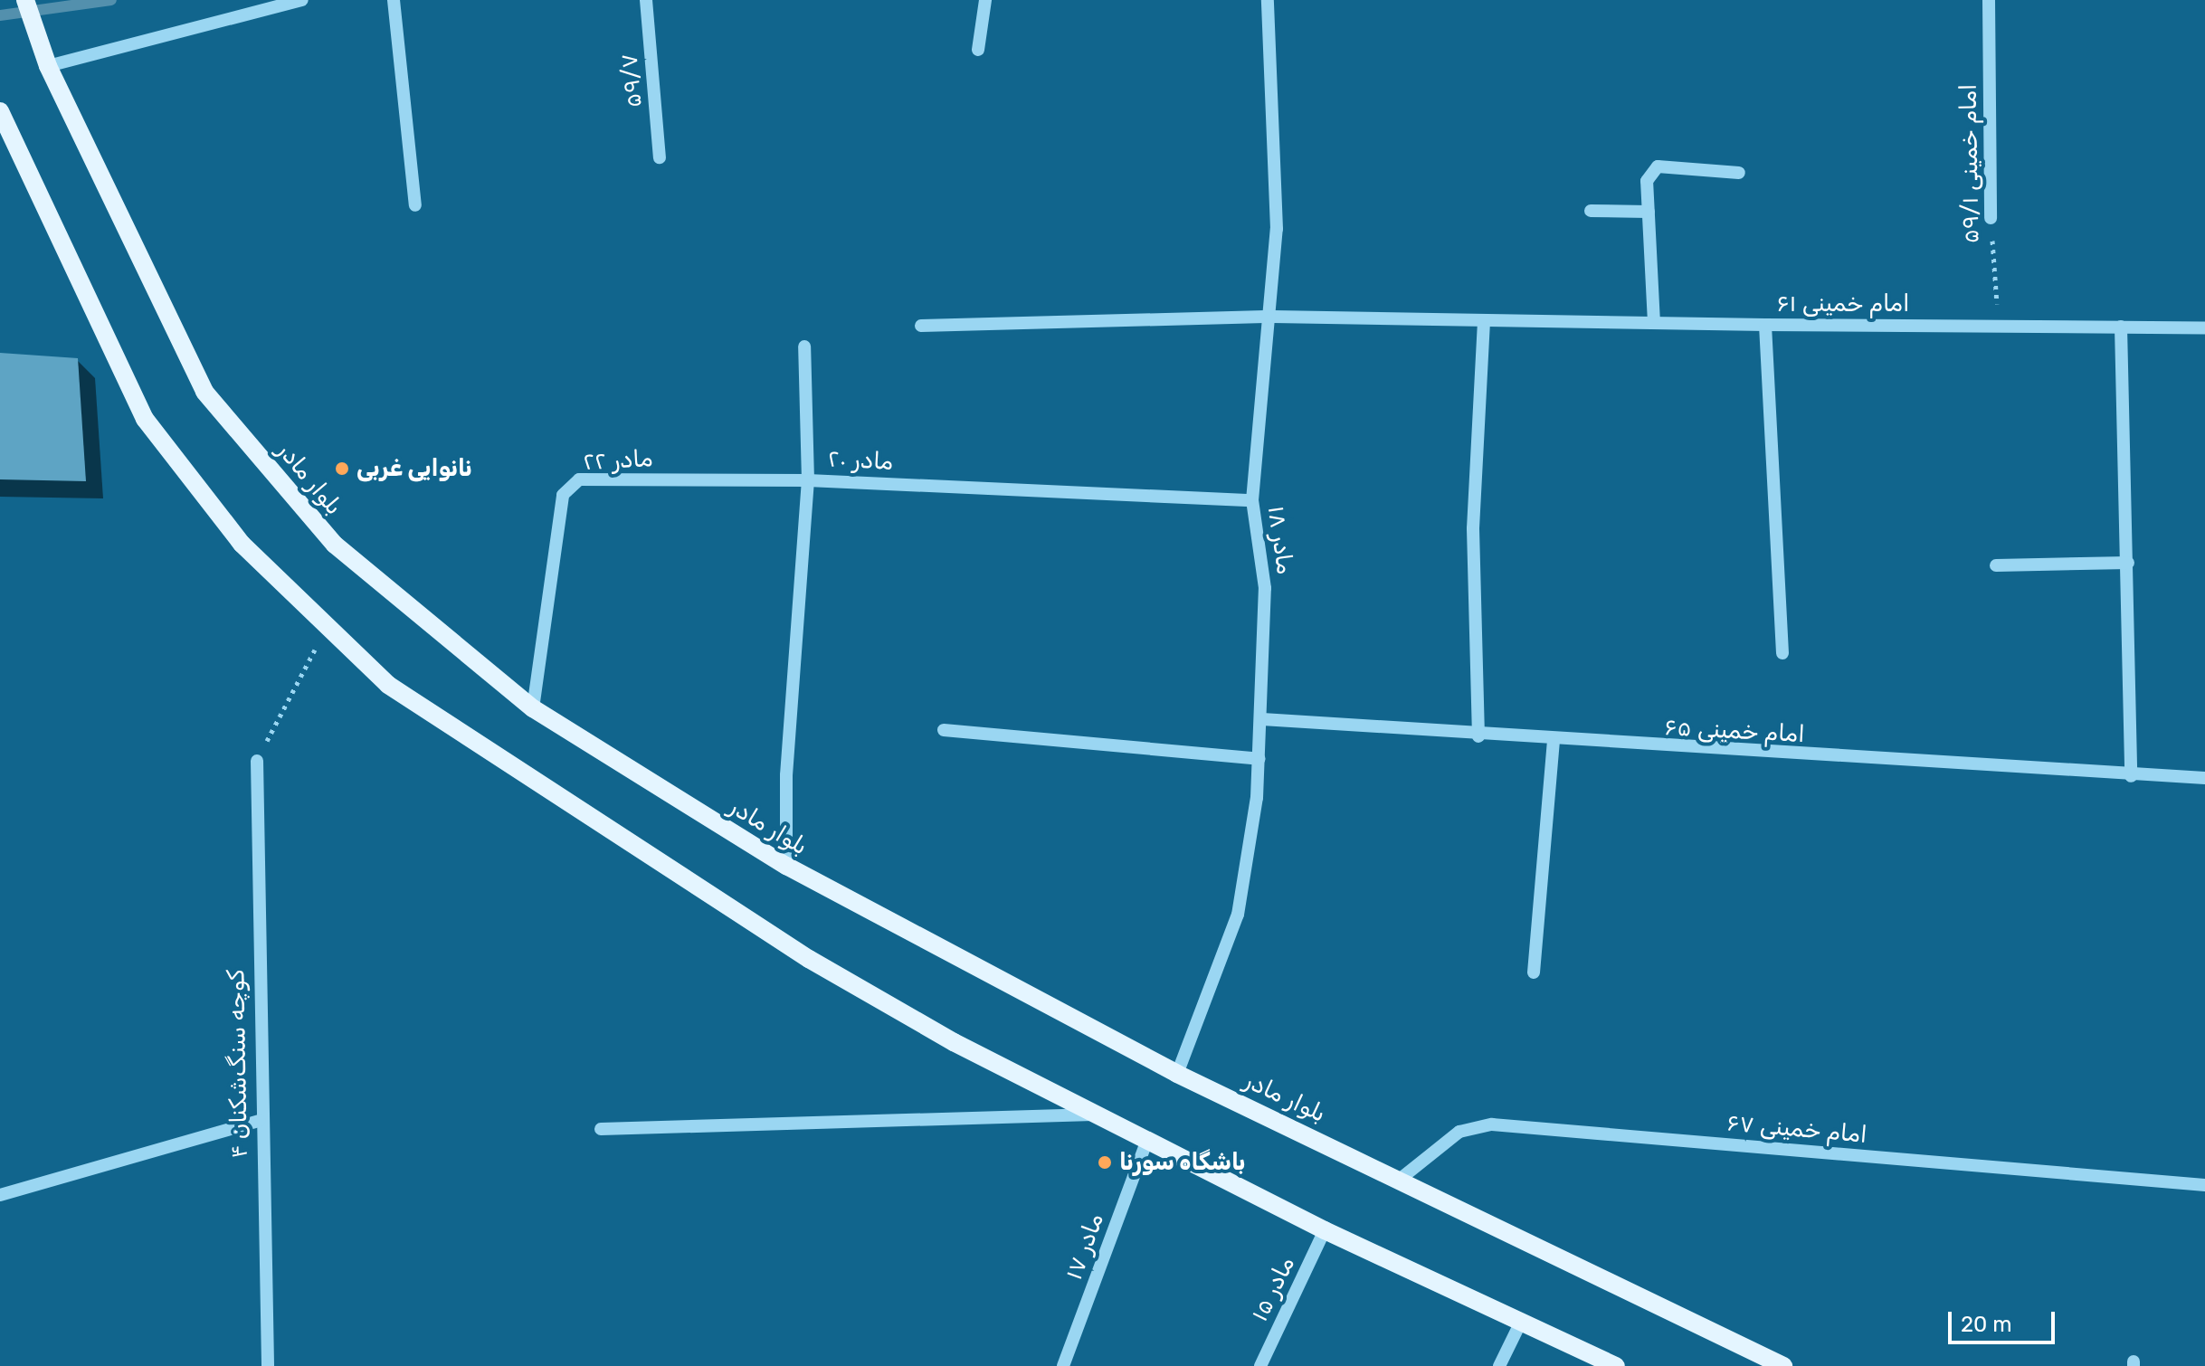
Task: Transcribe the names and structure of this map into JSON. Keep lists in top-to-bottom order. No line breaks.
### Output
{"streets":{"main road":["بلوار مادر"],"street":["۵۹/۷","امام خمینی ۵۹/۱","امام خمینی ۶۱","مادر ۲۲","مادر ۲۰","مادر ۱۸","امام خمینی ۶۵","کوچه سنگ‌شکنان ۴","امام خمینی ۶۷","مادر ۱۷","مادر ۱۵"]},"crossings":[["امام خمینی ۵۹/۱","امام خمینی ۶۱"],["مادر ۲۲","مادر ۲۰"],["مادر ۲۲","بلوار مادر"],["مادر ۲۰","بلوار مادر"],["مادر ۲۰","مادر ۱۸"],["بلوار مادر","مادر ۱۸"],["بلوار مادر","امام خمینی ۶۷"],["مادر ۱۸","امام خمینی ۶۵"]],"places":["نانوایی غربی","باشگاه سورنا"],"scale_bar":"20 m"}
